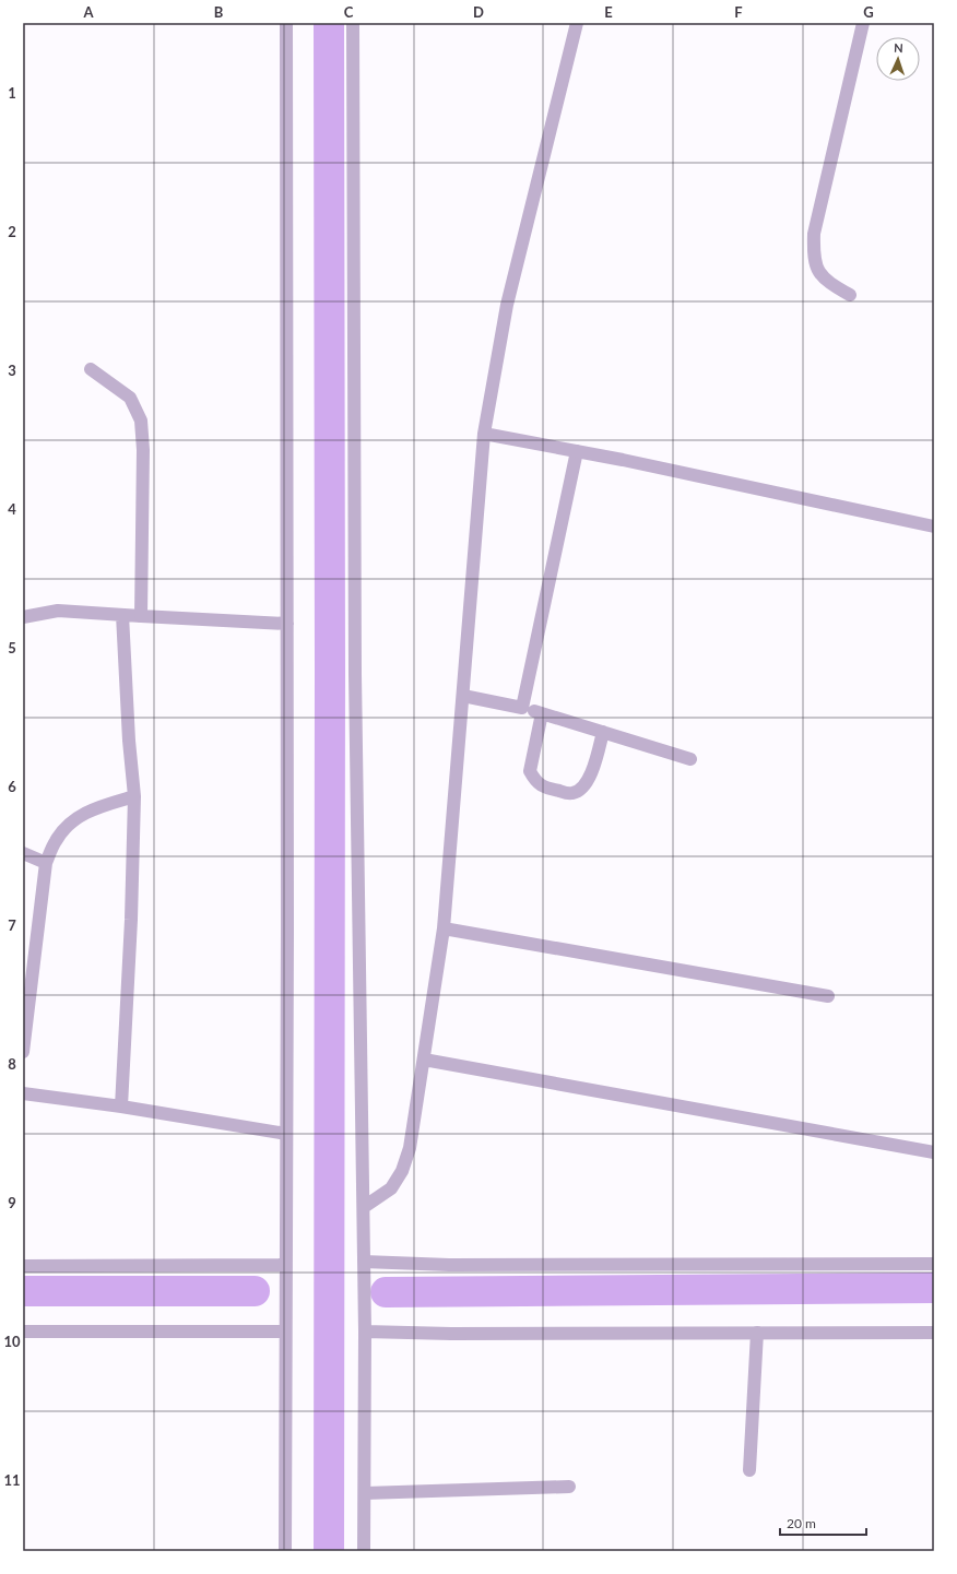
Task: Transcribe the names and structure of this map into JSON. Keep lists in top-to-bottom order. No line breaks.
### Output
{"scale_bar":"20 m","north":"top","grid":{"columns":["A","B","C","D","E","F","G"],"rows":["1","2","3","4","5","6","7","8","9","10","11"]}}
